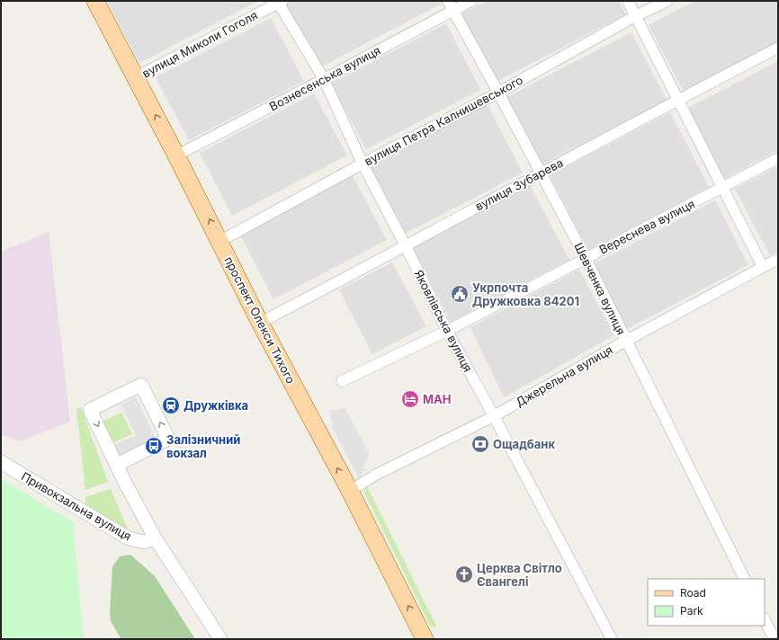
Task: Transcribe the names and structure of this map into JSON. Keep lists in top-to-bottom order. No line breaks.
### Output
{"streets":{"main road":["проспект Олекси Тихого"],"street":["вулиця Миколи Гоголя","Вознесенська вулиця","вулиця Петра Калнишевського","вулиця Зубарева","Вереснева вулиця","Шевченка вулиця","Яковлівська вулиця","Джерельна вулиця","Привокзальна вулиця"]},"crossings":[["вулиця Миколи Гоголя","проспект Олекси Тихого"],["вулиця Миколи Гоголя","Яковлівська вулиця"],["Вознесенська вулиця","Шевченка вулиця"],["Вознесенська вулиця","проспект Олекси Тихого"],["Вознесенська вулиця","Яковлівська вулиця"],["вулиця Петра Калнишевського","Шевченка вулиця"],["вулиця Петра Калнишевського","проспект Олекси Тихого"],["вулиця Петра Калнишевського","Яковлівська вулиця"],["вулиця Зубарева","Шевченка вулиця"],["вулиця Зубарева","проспект Олекси Тихого"],["вулиця Зубарева","Яковлівська вулиця"],["Вереснева вулиця","Шевченка вулиця"],["Вереснева вулиця","Яковлівська вулиця"],["Шевченка вулиця","Джерельна вулиця"],["проспект Олекси Тихого","Джерельна вулиця"],["Яковлівська вулиця","Джерельна вулиця"]],"one_way":["проспект Олекси Тихого"],"places":{"public building":["Укрпочта Дружковка 84201"],"hotel":["МАН"],"station":["Дружківка"],"bank":["Ощадбанк"],"bus stop":["Залізничний вокзал"],"church":["Церква Світло Євангелі"]},"legend":["Road","Park"]}
